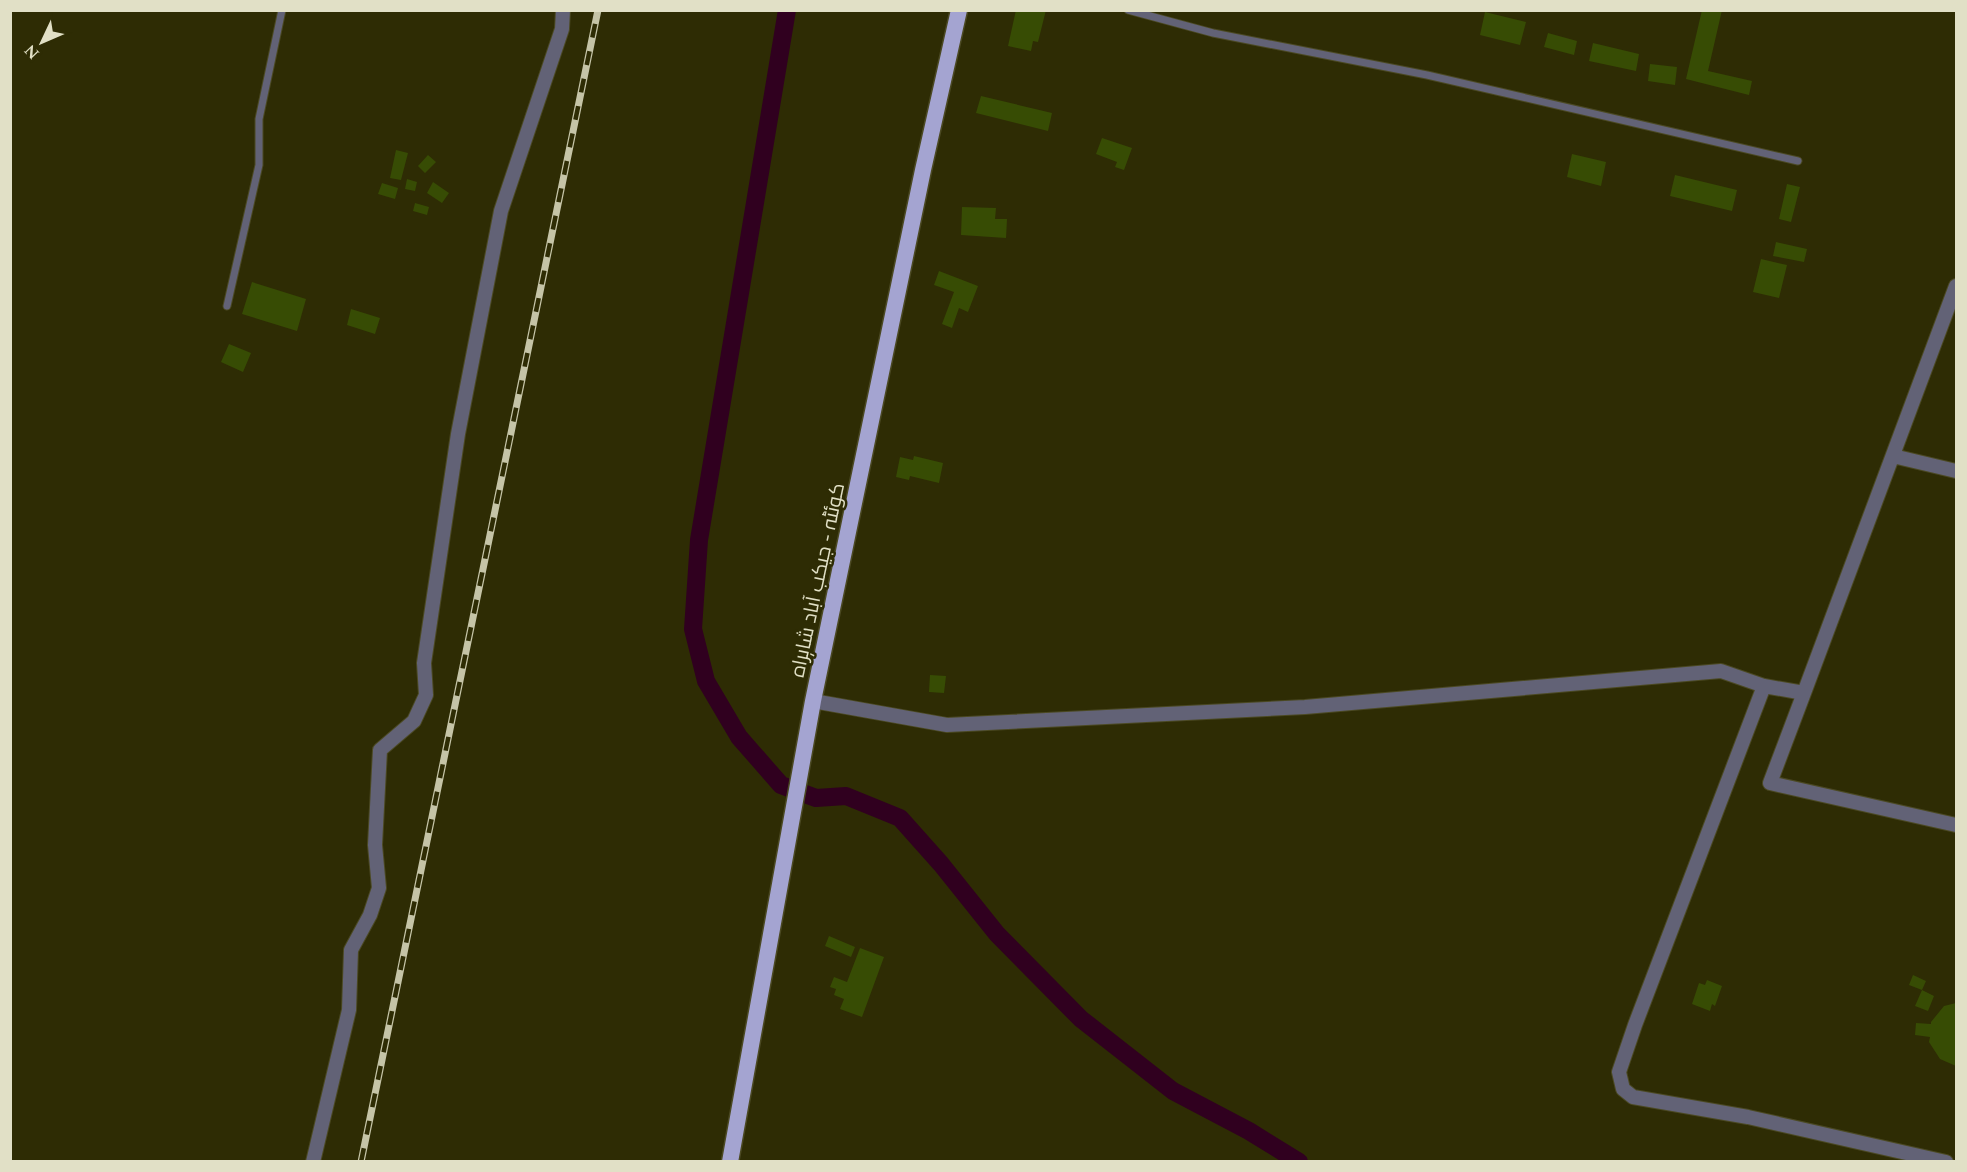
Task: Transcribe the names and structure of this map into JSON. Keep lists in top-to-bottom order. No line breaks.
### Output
{"streets":{"highway":["کوئٹہ - جیکب آباد شاہراہ"]},"north":"bottom left"}
